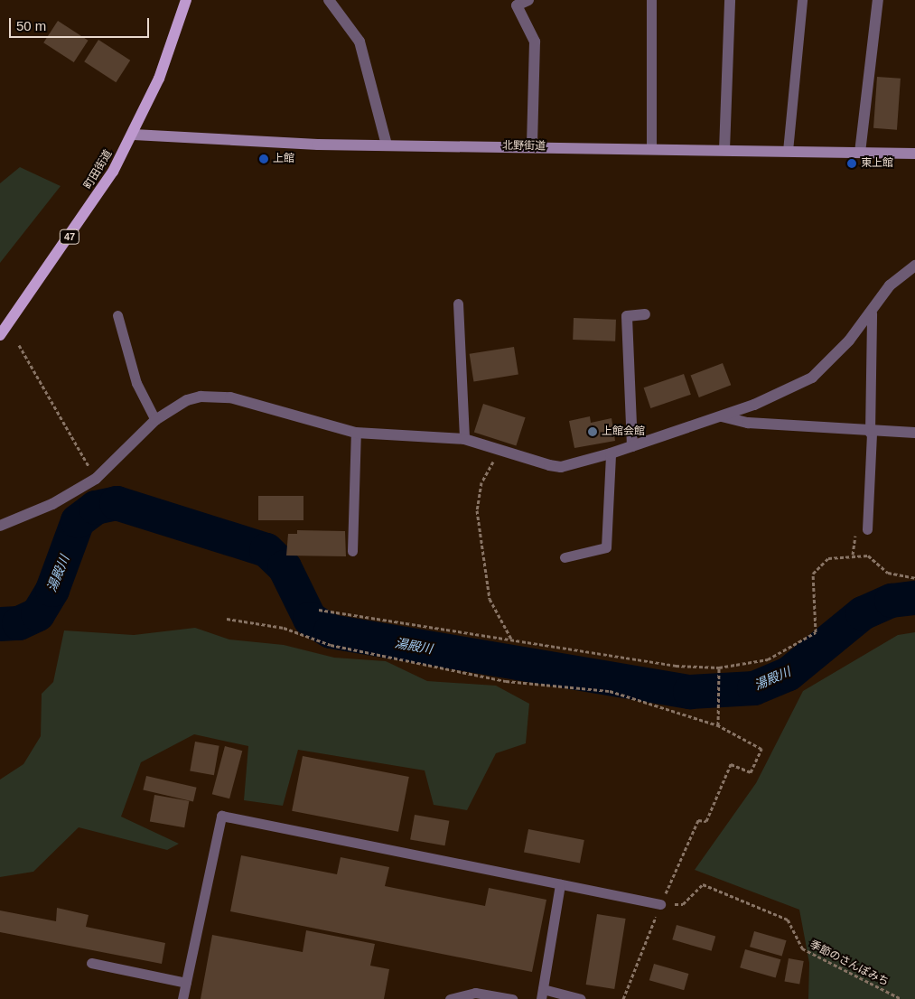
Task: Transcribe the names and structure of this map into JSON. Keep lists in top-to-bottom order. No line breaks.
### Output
{"streets":{"main road":["北野街道","町田街道","47"],"path":["季節のさんぽみち"]},"crossings":[["北野街道","町田街道"]],"water":["湯殿川"],"places":["上館","東上館","上館会館"],"scale_bar":"50 m"}
